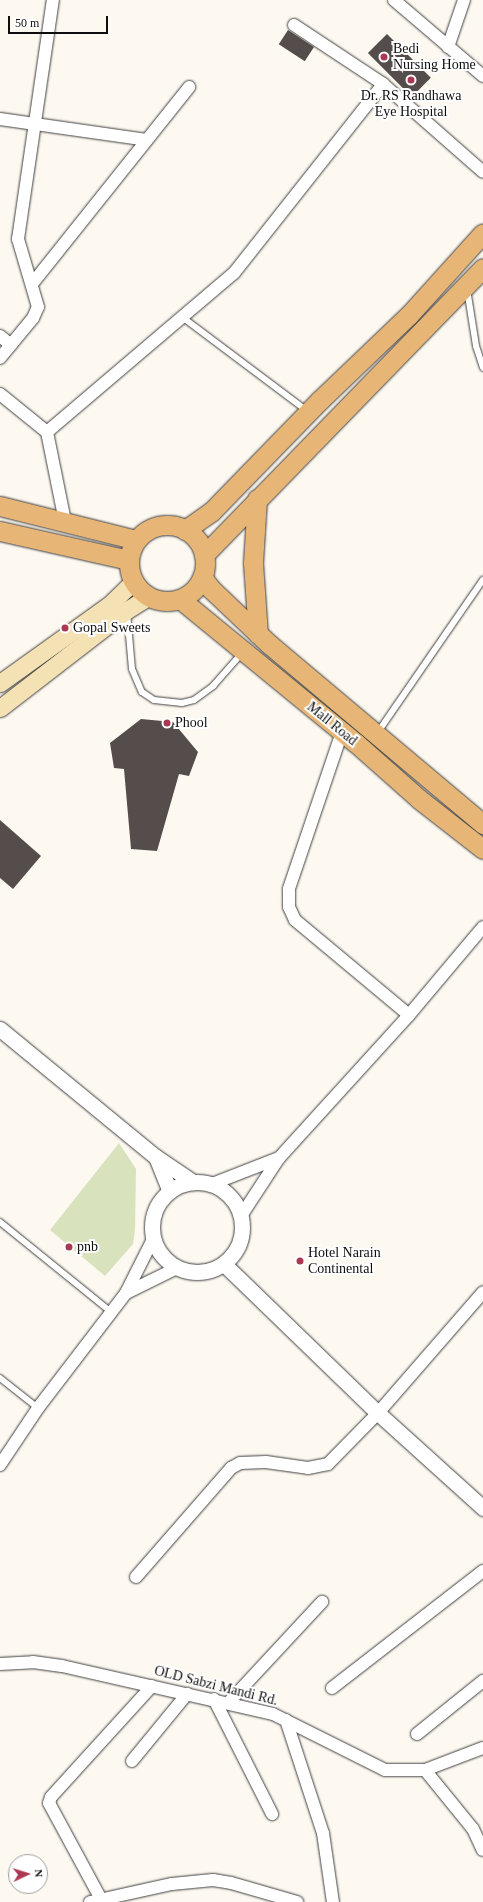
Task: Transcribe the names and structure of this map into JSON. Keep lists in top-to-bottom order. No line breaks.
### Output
{"streets":{"main road":["Mall Road"],"street":["OLD Sabzi Mandi Rd."]},"places":["Bedi Nursing Home","Dr. RS Randhawa Eye Hospital","Gopal Sweets","Phool","pnb","Hotel Narain Continental"],"scale_bar":"50 m","north":"right"}
